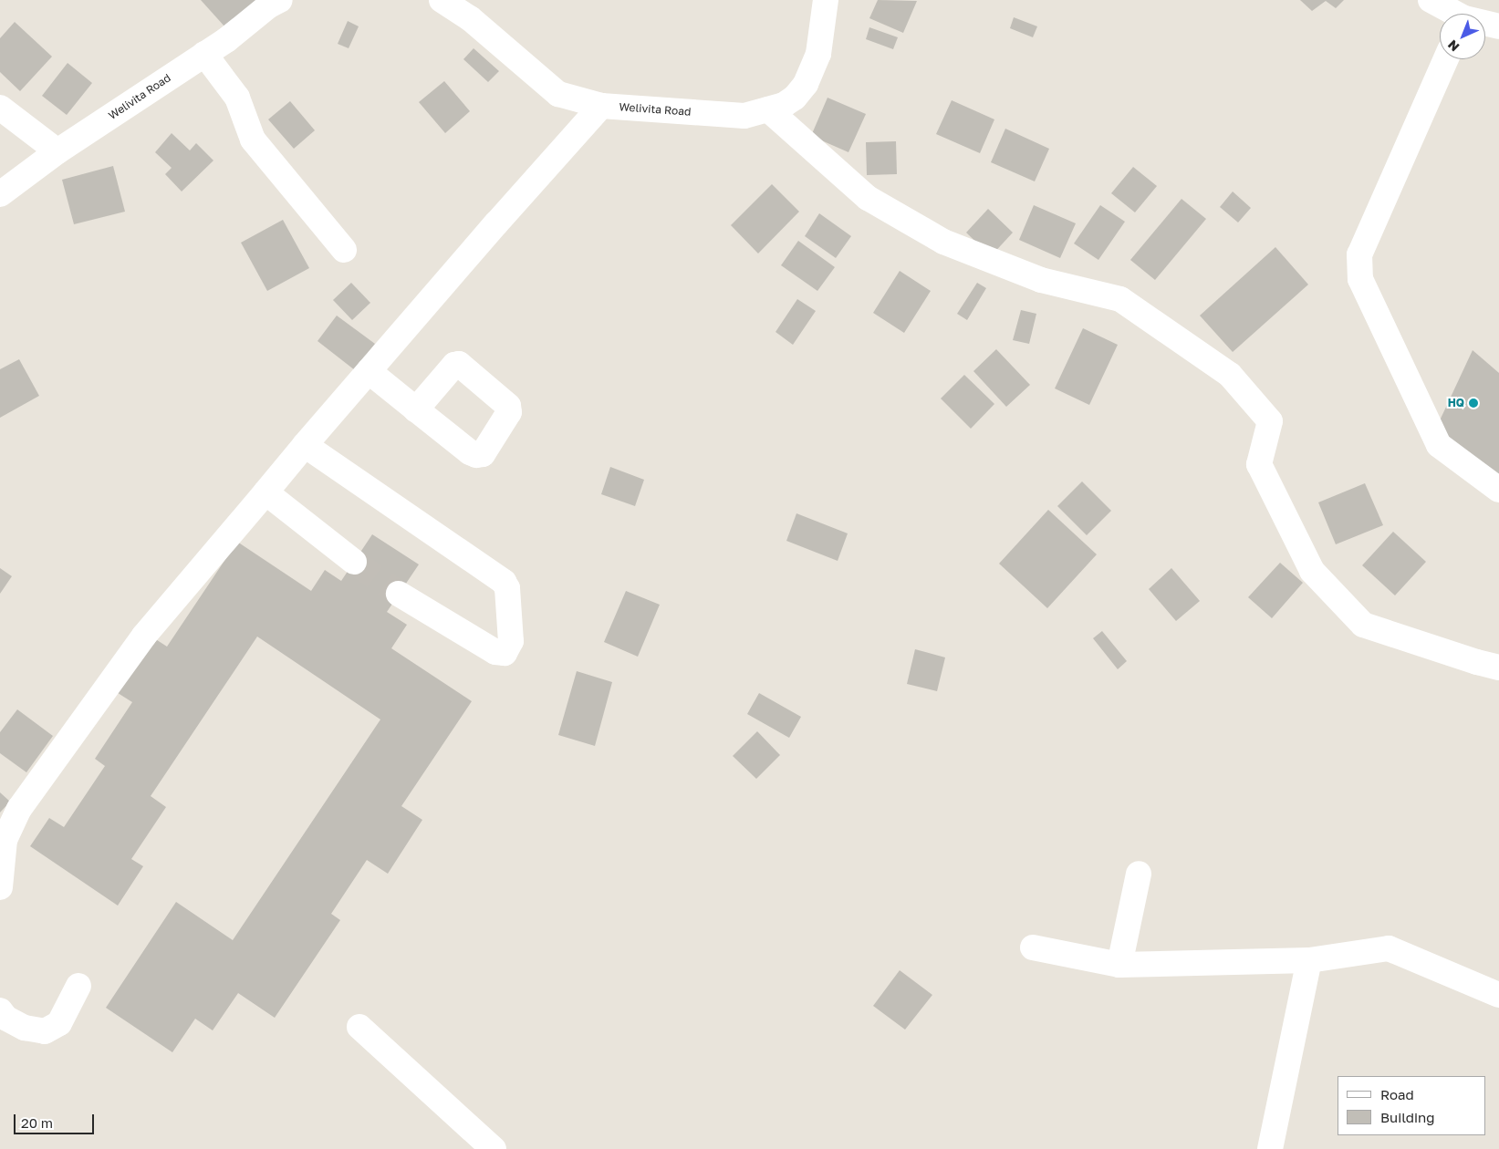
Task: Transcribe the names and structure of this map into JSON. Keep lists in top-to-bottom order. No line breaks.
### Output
{"streets":{"street":["Welivita Road"]},"places":["HQ"],"legend":["Road","Building"],"scale_bar":"20 m","north":"bottom left"}
